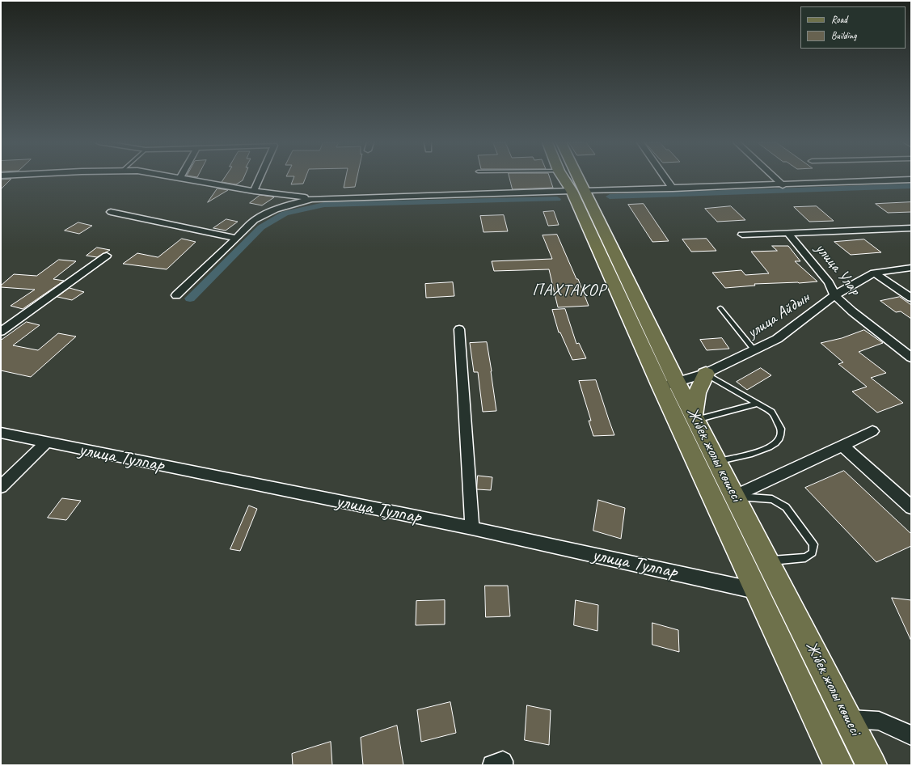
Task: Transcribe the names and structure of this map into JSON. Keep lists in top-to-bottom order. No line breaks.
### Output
{"streets":{"main road":["Жібек жолы көшесі"],"street":["улица Улар","улица Айдын","улица Тулпар"]},"crossings":[["улица Улар","улица Айдын"],["улица Айдын","Жібек жолы көшесі"],["Жібек жолы көшесі","улица Тулпар"]],"districts":["ПАХТАКОР"],"legend":["Road","Building"]}
